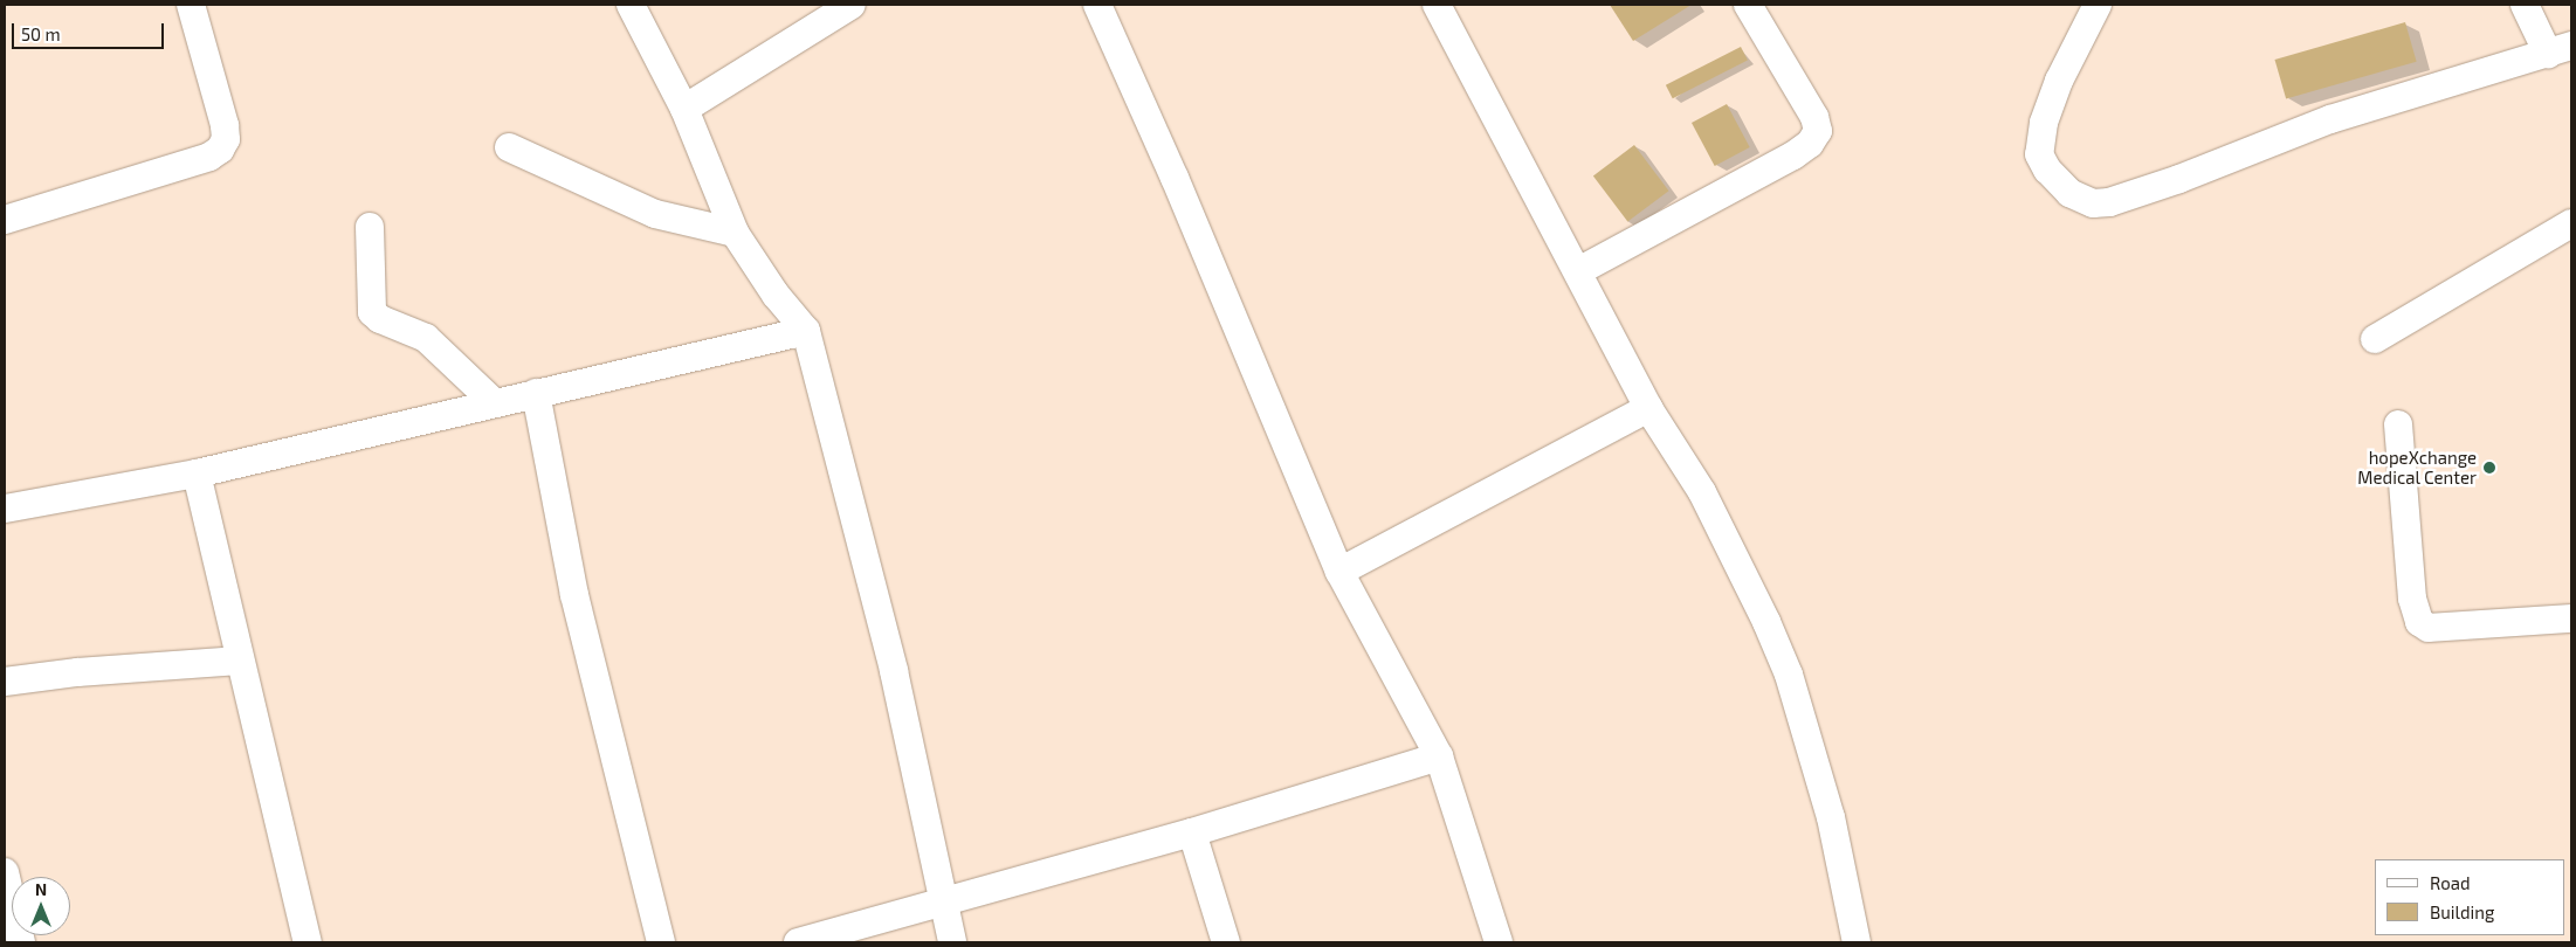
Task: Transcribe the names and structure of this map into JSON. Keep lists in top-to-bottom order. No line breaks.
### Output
{"places":["hopeXchange Medical Center"],"legend":["Road","Building"],"scale_bar":"50 m","north":"top"}
